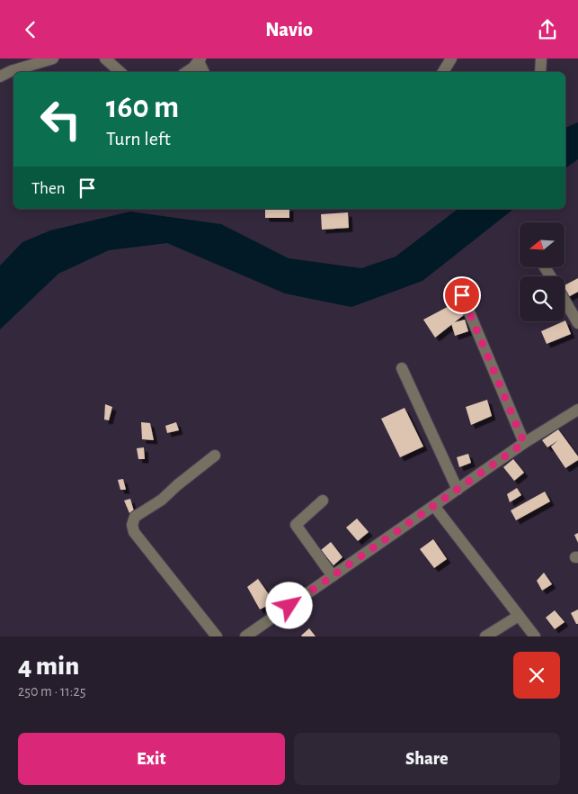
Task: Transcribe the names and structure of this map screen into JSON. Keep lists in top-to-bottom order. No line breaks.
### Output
{"north":"left","page":{"header":"Navio","turn":["160 m","Turn left"],"then":"Then","heading":["4 min","250 m · 11:25"],"buttons":["Exit","Share"]}}
